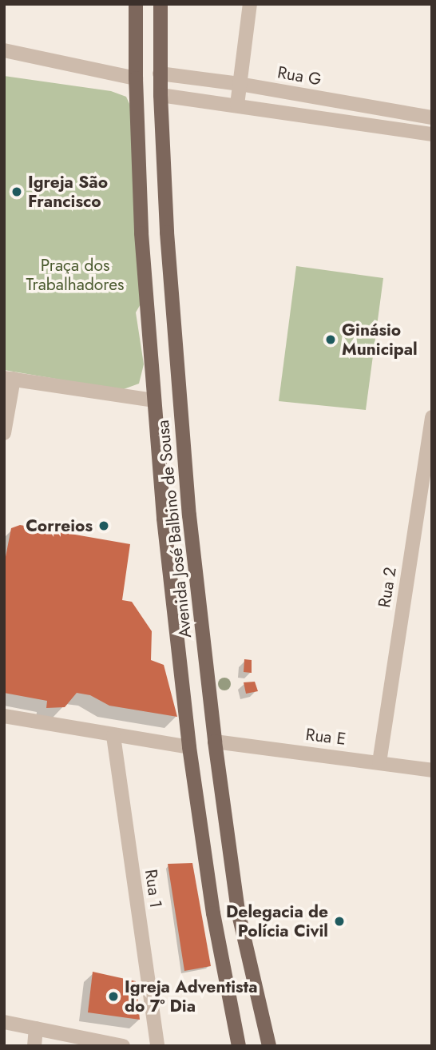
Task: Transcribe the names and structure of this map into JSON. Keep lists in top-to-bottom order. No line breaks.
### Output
{"streets":{"main road":["Avenida José Balbino de Sousa"],"street":["Rua G","Rua 2","Rua E","Rua 1"]},"crossings":[["Rua G","Avenida José Balbino de Sousa"],["Avenida José Balbino de Sousa","Rua E"],["Rua 2","Rua E"]],"parks":["Praça dos Trabalhadores"],"places":["Igreja São Francisco","Ginásio Municipal","Correios","Delegacia de Polícia Civil","Igreja Adventista do 7º Dia"]}
